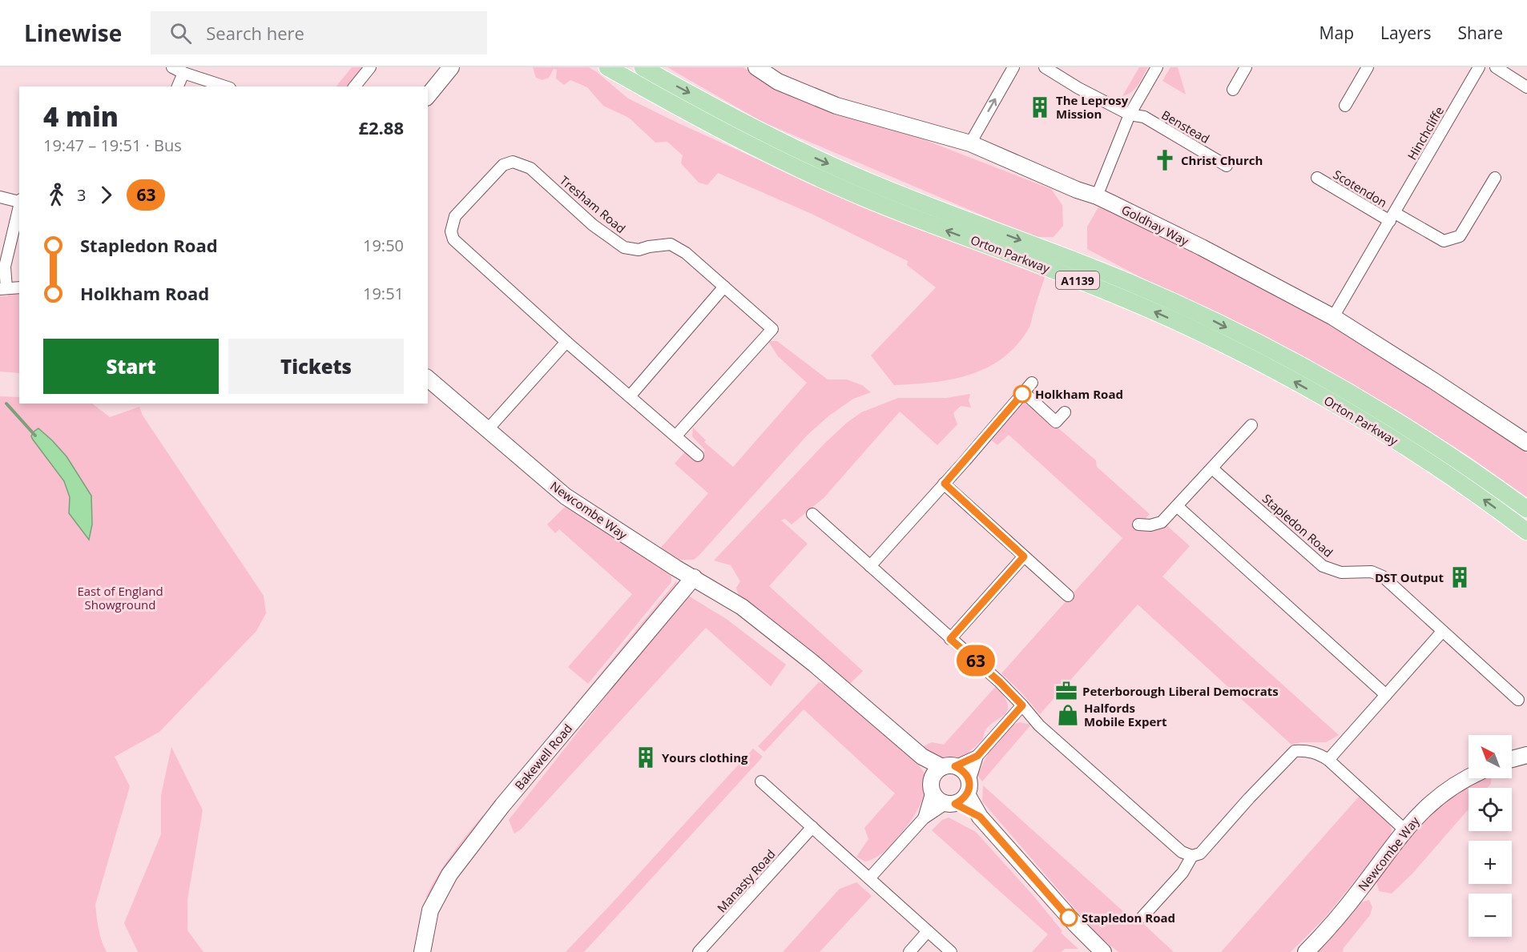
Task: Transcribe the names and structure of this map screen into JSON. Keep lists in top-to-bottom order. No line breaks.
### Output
{"streets":{"main road":["Orton Parkway","A1139"],"street":["Benstead","Hinchcliffe","Scotendon","Tresham Road","Goldhay Way","Newcombe Way","Stapledon Road","Bakewell Road","Manasty Road"]},"crossings":[["Hinchcliffe","Scotendon"],["Hinchcliffe","Goldhay Way"],["Newcombe Way","Bakewell Road"]],"parks":["East of England Showground"],"places":{"building":["The Leprosy Mission","DST Output","Yours clothing"],"church":["Christ Church"],"other":["Holkham Road","Stapledon Road"],"office":["Peterborough Liberal Democrats"],"shop":["Halfords Mobile Expert"]},"lines":["bus line 63"],"north":"top left","page":{"header":"Linewise","search":"Search here","nav":["Map","Layers","Share"],"on_map":"63","heading":["4 min","19:47 – 19:51 · Bus","£2.88"],"legs":["3","63"],"list":[{"name":"Stapledon Road","value":"19:50"},{"name":"Holkham Road","value":"19:51"}],"buttons":["Start","Tickets"],"map_buttons":["+","−"]}}
